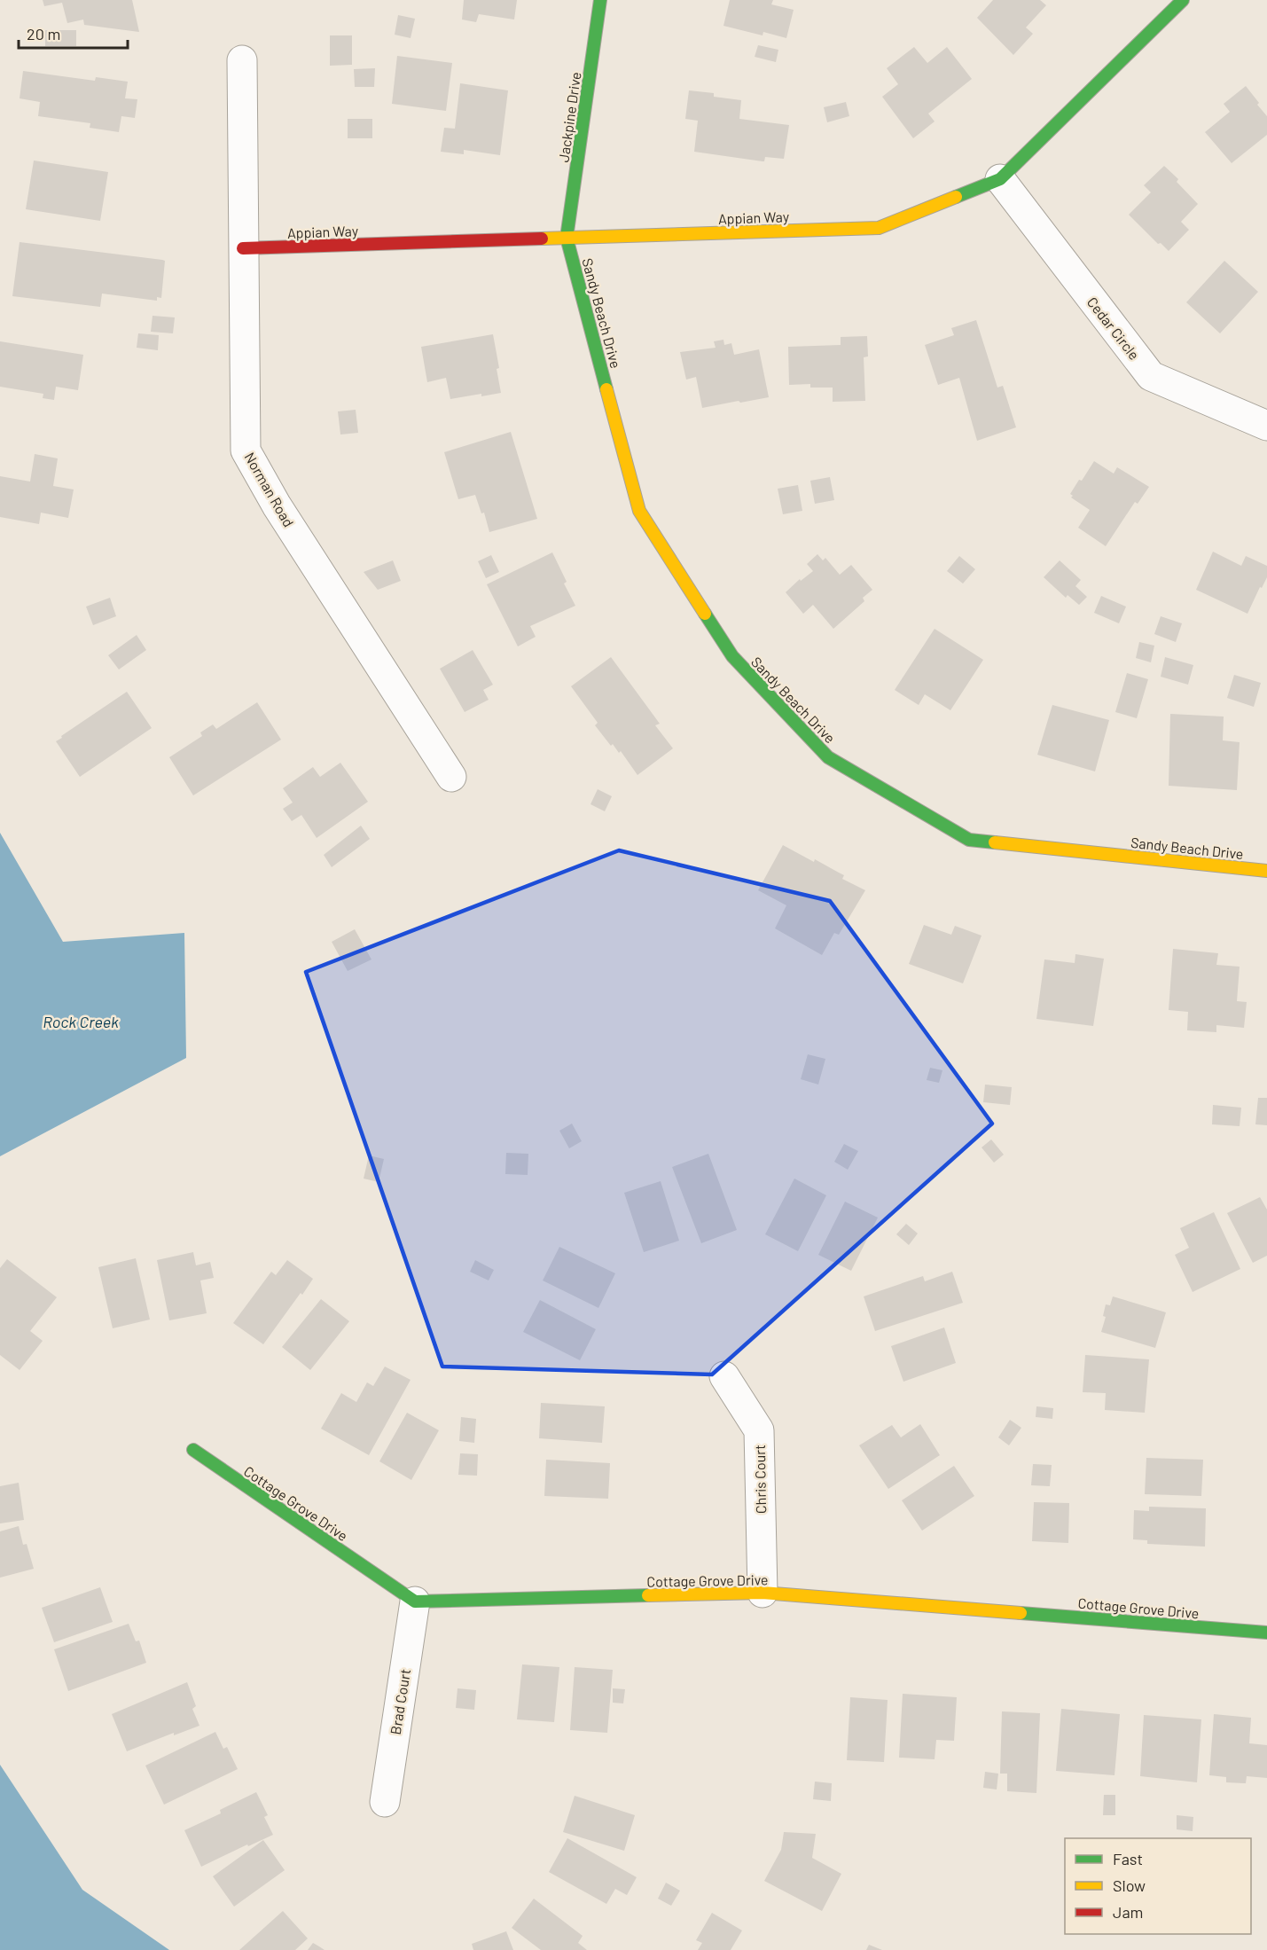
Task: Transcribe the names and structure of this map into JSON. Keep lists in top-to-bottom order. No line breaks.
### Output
{"streets":{"street":["Jackpine Drive","Appian Way","Sandy Beach Drive","Cedar Circle","Norman Road","Chris Court","Cottage Grove Drive","Brad Court"]},"crossings":[["Jackpine Drive","Appian Way"],["Jackpine Drive","Sandy Beach Drive"],["Appian Way","Sandy Beach Drive"],["Appian Way","Cedar Circle"],["Appian Way","Norman Road"],["Chris Court","Cottage Grove Drive"],["Cottage Grove Drive","Brad Court"]],"water":["Rock Creek"],"legend":["Fast","Slow","Jam"],"scale_bar":"20 m"}
